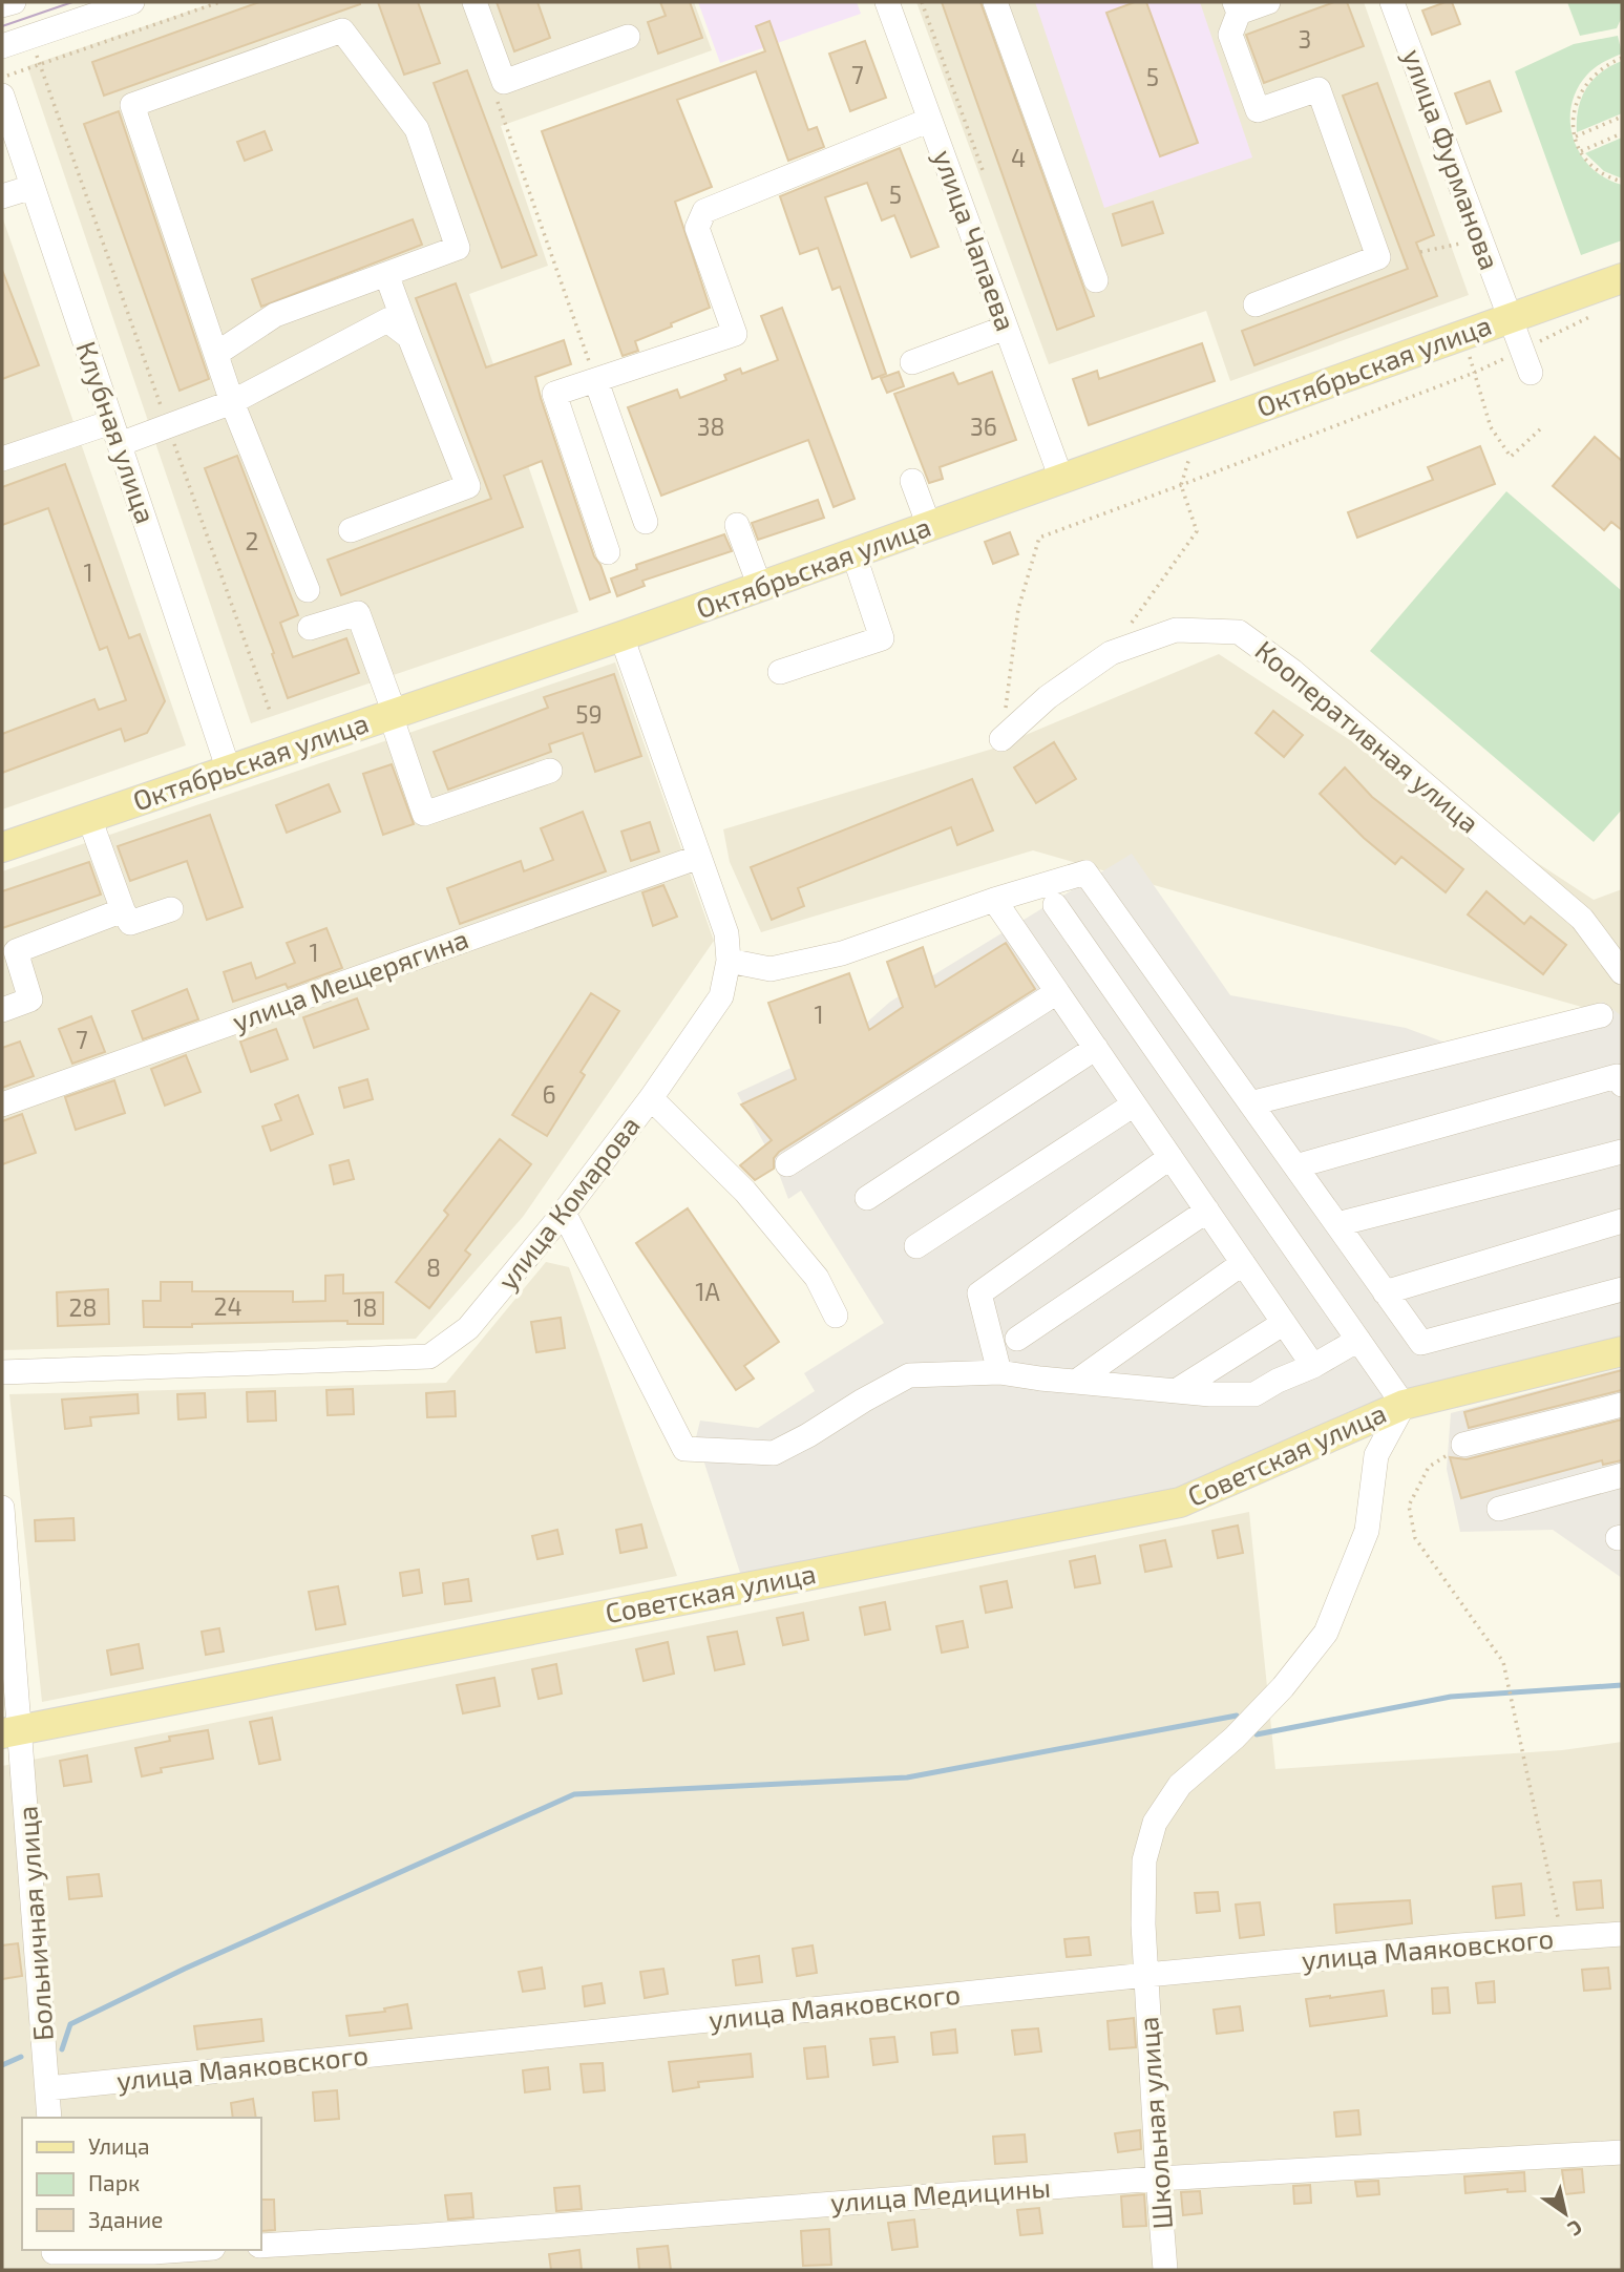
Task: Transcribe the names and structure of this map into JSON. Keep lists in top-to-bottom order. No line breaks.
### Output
{"streets":{"main road":["Октябрьская улица","Советская улица"],"street":["улица Фурманова","улица Чапаева","Клубная улица","Кооперативная улица","улица Мещерягина","улица Комарова","Больничная улица","улица Маяковского","Школьная улица","улица Медицины"]},"crossings":[["улица Фурманова","Октябрьская улица"],["улица Чапаева","Октябрьская улица"],["Октябрьская улица","Клубная улица"],["Октябрьская улица","улица Комарова"],["улица Мещерягина","улица Комарова"],["Советская улица","Больничная улица"],["Советская улица","Школьная улица"],["Больничная улица","улица Маяковского"],["улица Маяковского","Школьная улица"],["Школьная улица","улица Медицины"]],"house_numbers":["3","7","5","4","5","38","36","2","1","59","1","1","7","6","8","1А","24","28","18"],"legend":["Улица","Парк","Здание"],"north":"bottom right"}
